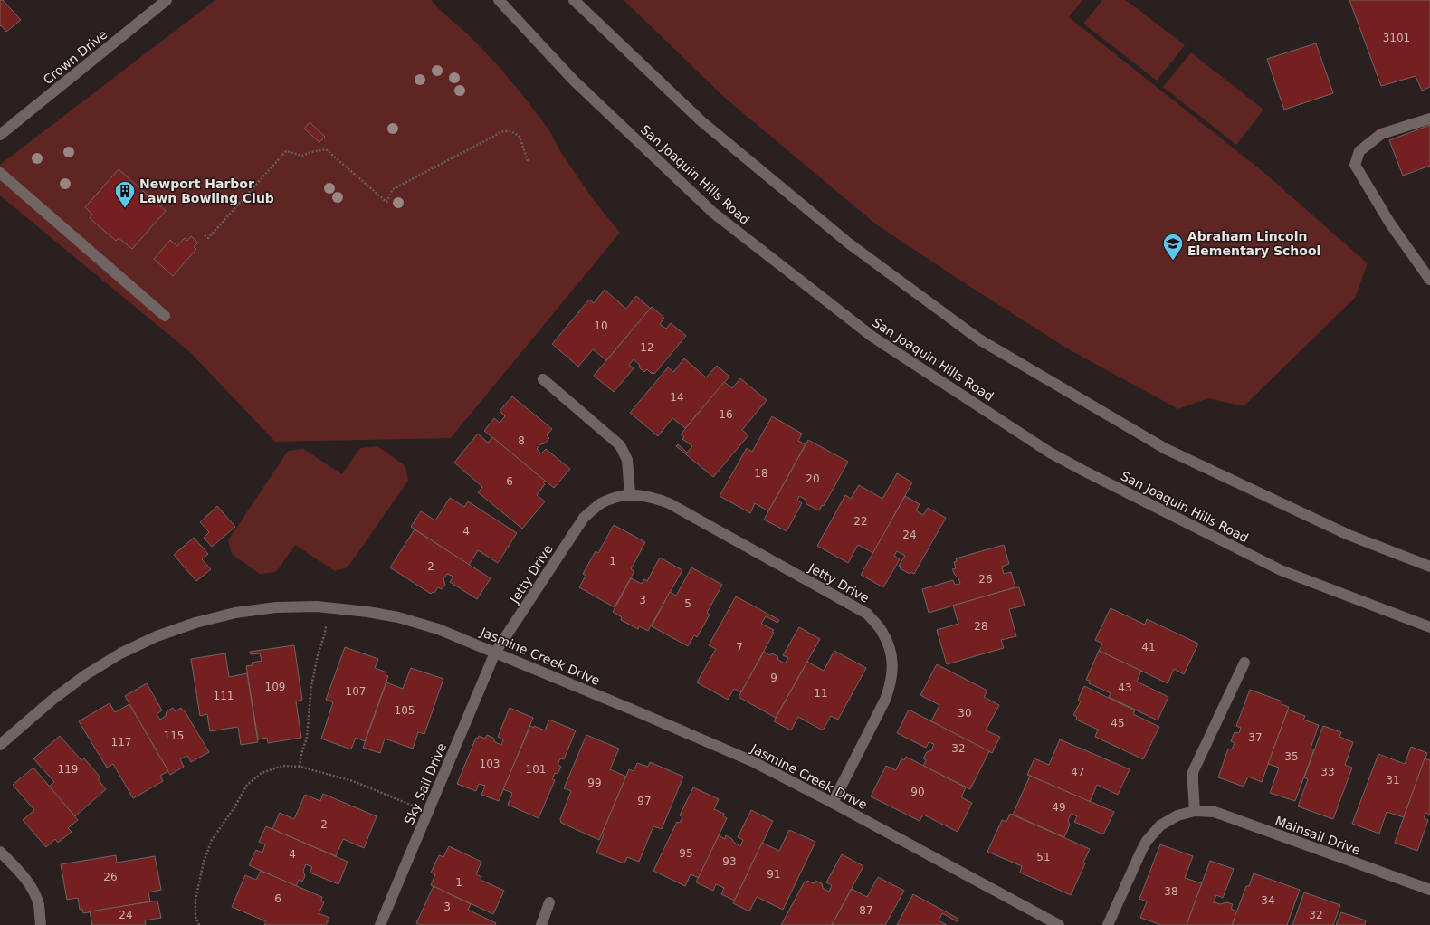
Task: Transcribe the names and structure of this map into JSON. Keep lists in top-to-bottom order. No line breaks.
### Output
{"streets":{"street":["Crown Drive","San Joaquin Hills Road","Jetty Drive","Jasmine Creek Drive","Sky Sail Drive","Mainsail Drive"]},"crossings":[["Jetty Drive","Jasmine Creek Drive"],["Jetty Drive","Sky Sail Drive"],["Jasmine Creek Drive","Sky Sail Drive"]],"places":{"building":["Newport Harbor Lawn Bowling Club"],"school or university":["Abraham Lincoln Elementary School"]},"house_numbers":["3101","10","12","14","16","8","18","20","6","22","4","24","1","2","26","3","5","28","7","41","9","109","43","107","11","111","105","30","45","115","37","117","32","35","103","119","101","47","33","31","99","90","97","49","2","95","4","51","93","91","26","1","38","6","34","3","87","24","32"]}
